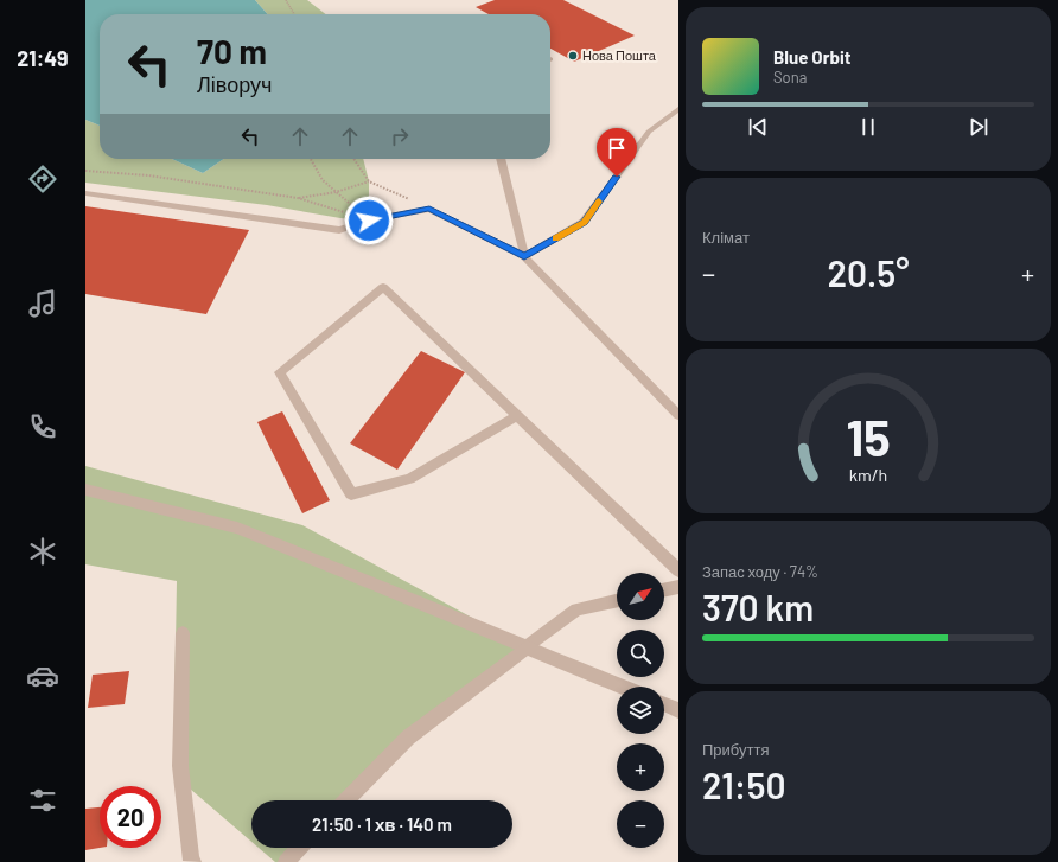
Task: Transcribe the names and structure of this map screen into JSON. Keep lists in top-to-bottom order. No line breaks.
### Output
{"places":["Нова Пошта"],"north":"top right","page":{"tabs":"21:49","turn":["70 m","Ліворуч"],"song":["Blue Orbit","Sona"],"tile":["Клімат",["Запас ходу · 74%","370 km"],["Прибуття","21:50"]],"heat":["−","20.5°","+"],"map_buttons":["+","−"],"limit":"20","trip":"21:50 · 1 хв · 140 m","gauge":["15","km/h"]}}
